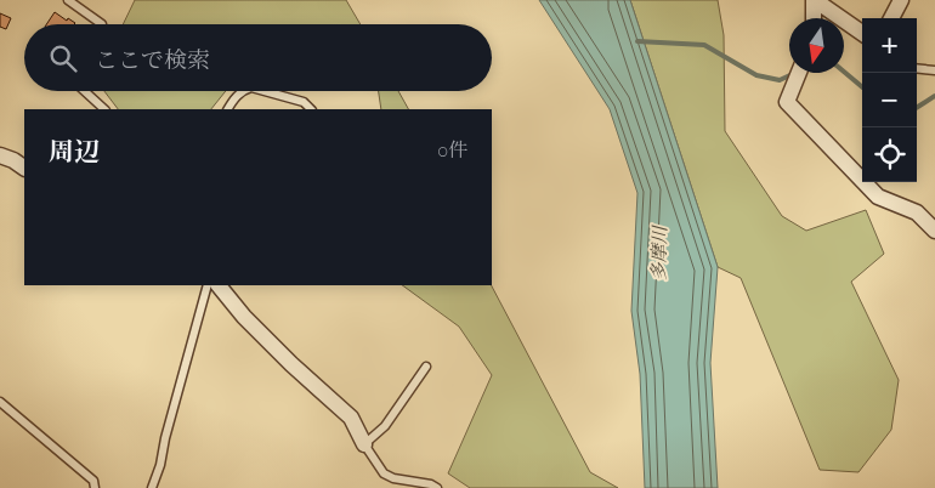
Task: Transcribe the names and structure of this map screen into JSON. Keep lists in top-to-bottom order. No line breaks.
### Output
{"water":["多摩川"],"north":"bottom","page":{"map_buttons":["+","−"],"search":"ここで検索","heading":["周辺","0件"]}}
